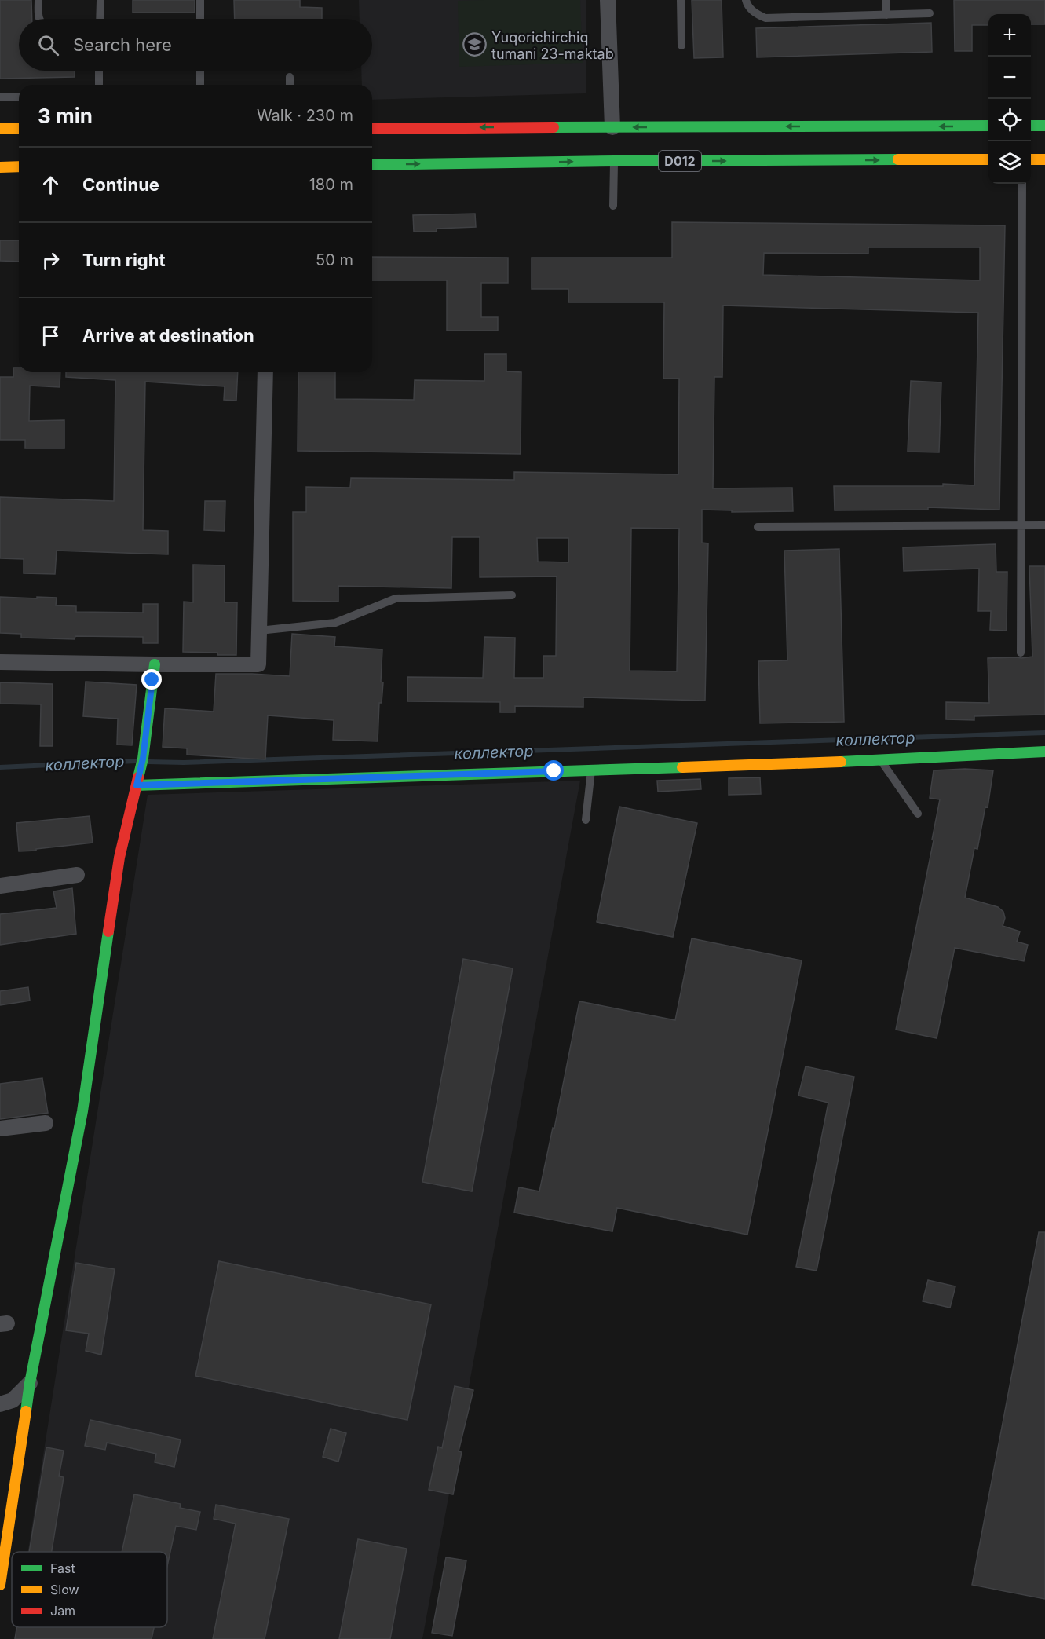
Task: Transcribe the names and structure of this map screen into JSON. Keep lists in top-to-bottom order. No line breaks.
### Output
{"streets":{"main road":["D012"]},"water":["коллектор"],"places":{"school or university":["Yuqorichirchiq tumani 23-maktab"]},"legend":["Fast","Slow","Jam"],"page":{"map_buttons":["+","−"],"search":"Search here","heading":["3 min","Walk · 230 m"],"list":[["Continue","180 m"],["Turn right","50 m"],"Arrive at destination"]}}
